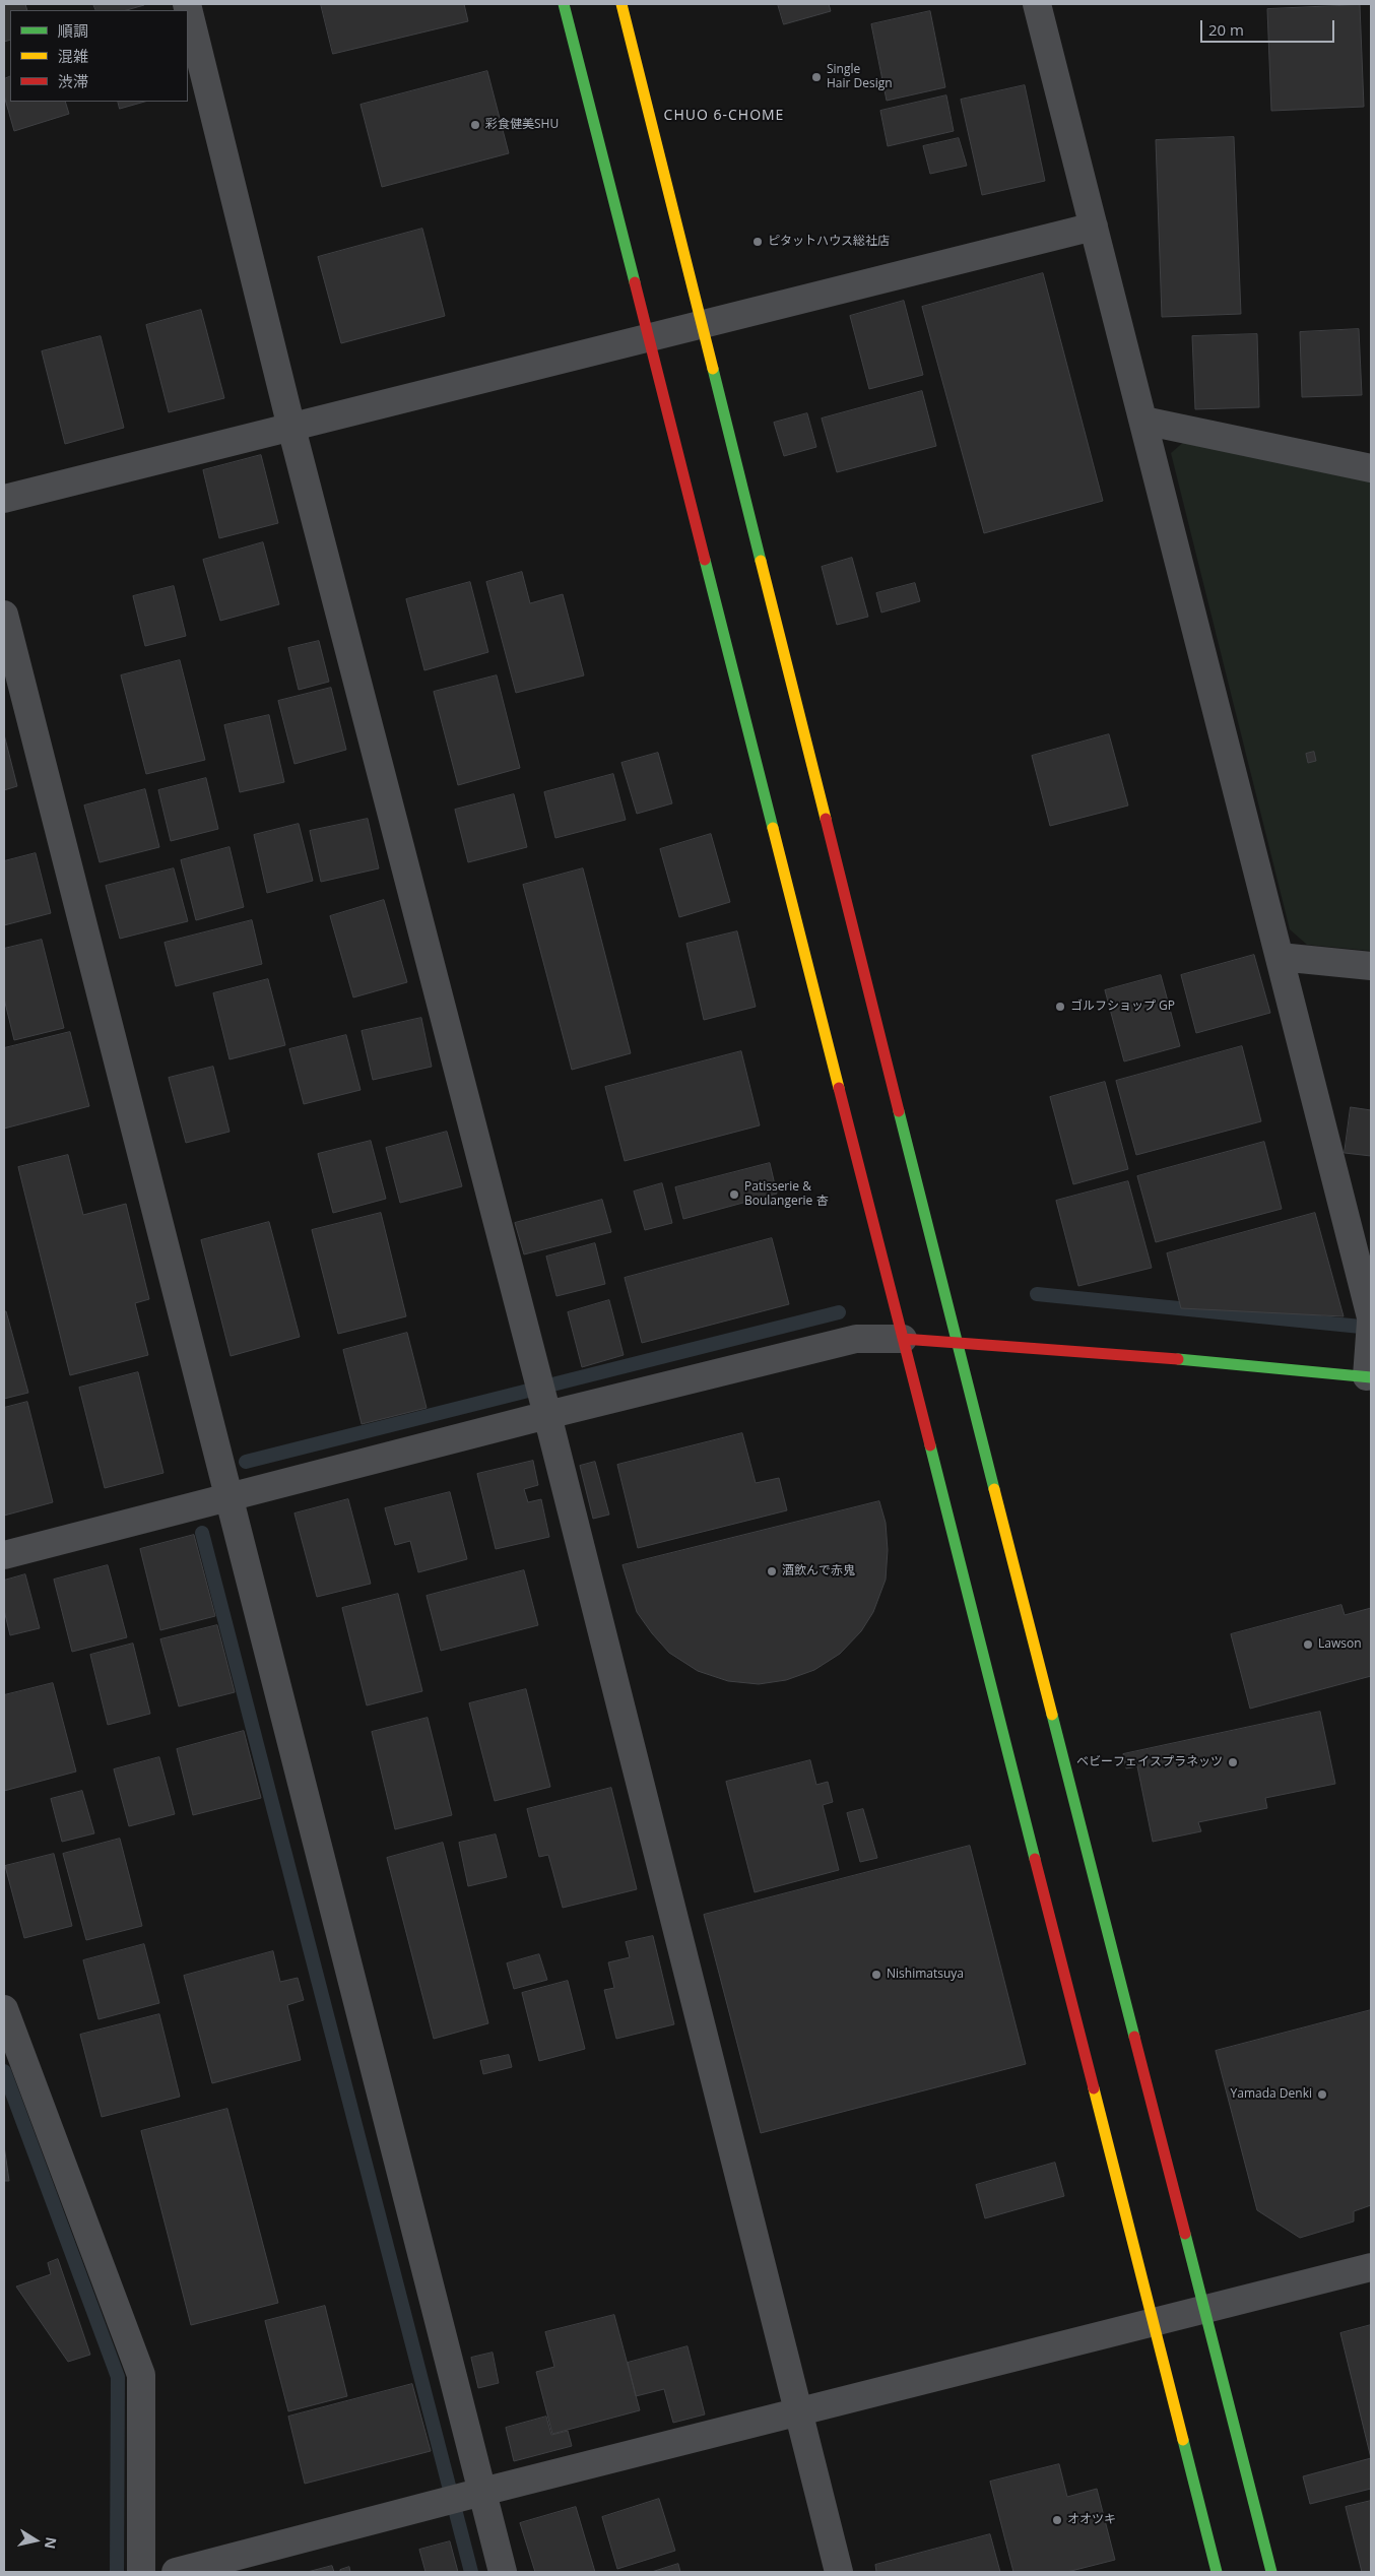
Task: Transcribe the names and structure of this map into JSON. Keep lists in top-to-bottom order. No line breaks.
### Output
{"districts":["CHUO 6-CHOME"],"places":["Single Hair Design","彩食健美SHU","ピタットハウス総社店","ゴルフショップ GP","Patisserie & Boulangerie 杏","酒飲んで赤鬼","Lawson","ベビーフェイスプラネッツ","Nishimatsuya","Yamada Denki","オオツキ"],"legend":["順調","混雑","渋滞"],"scale_bar":"20 m","north":"right"}
